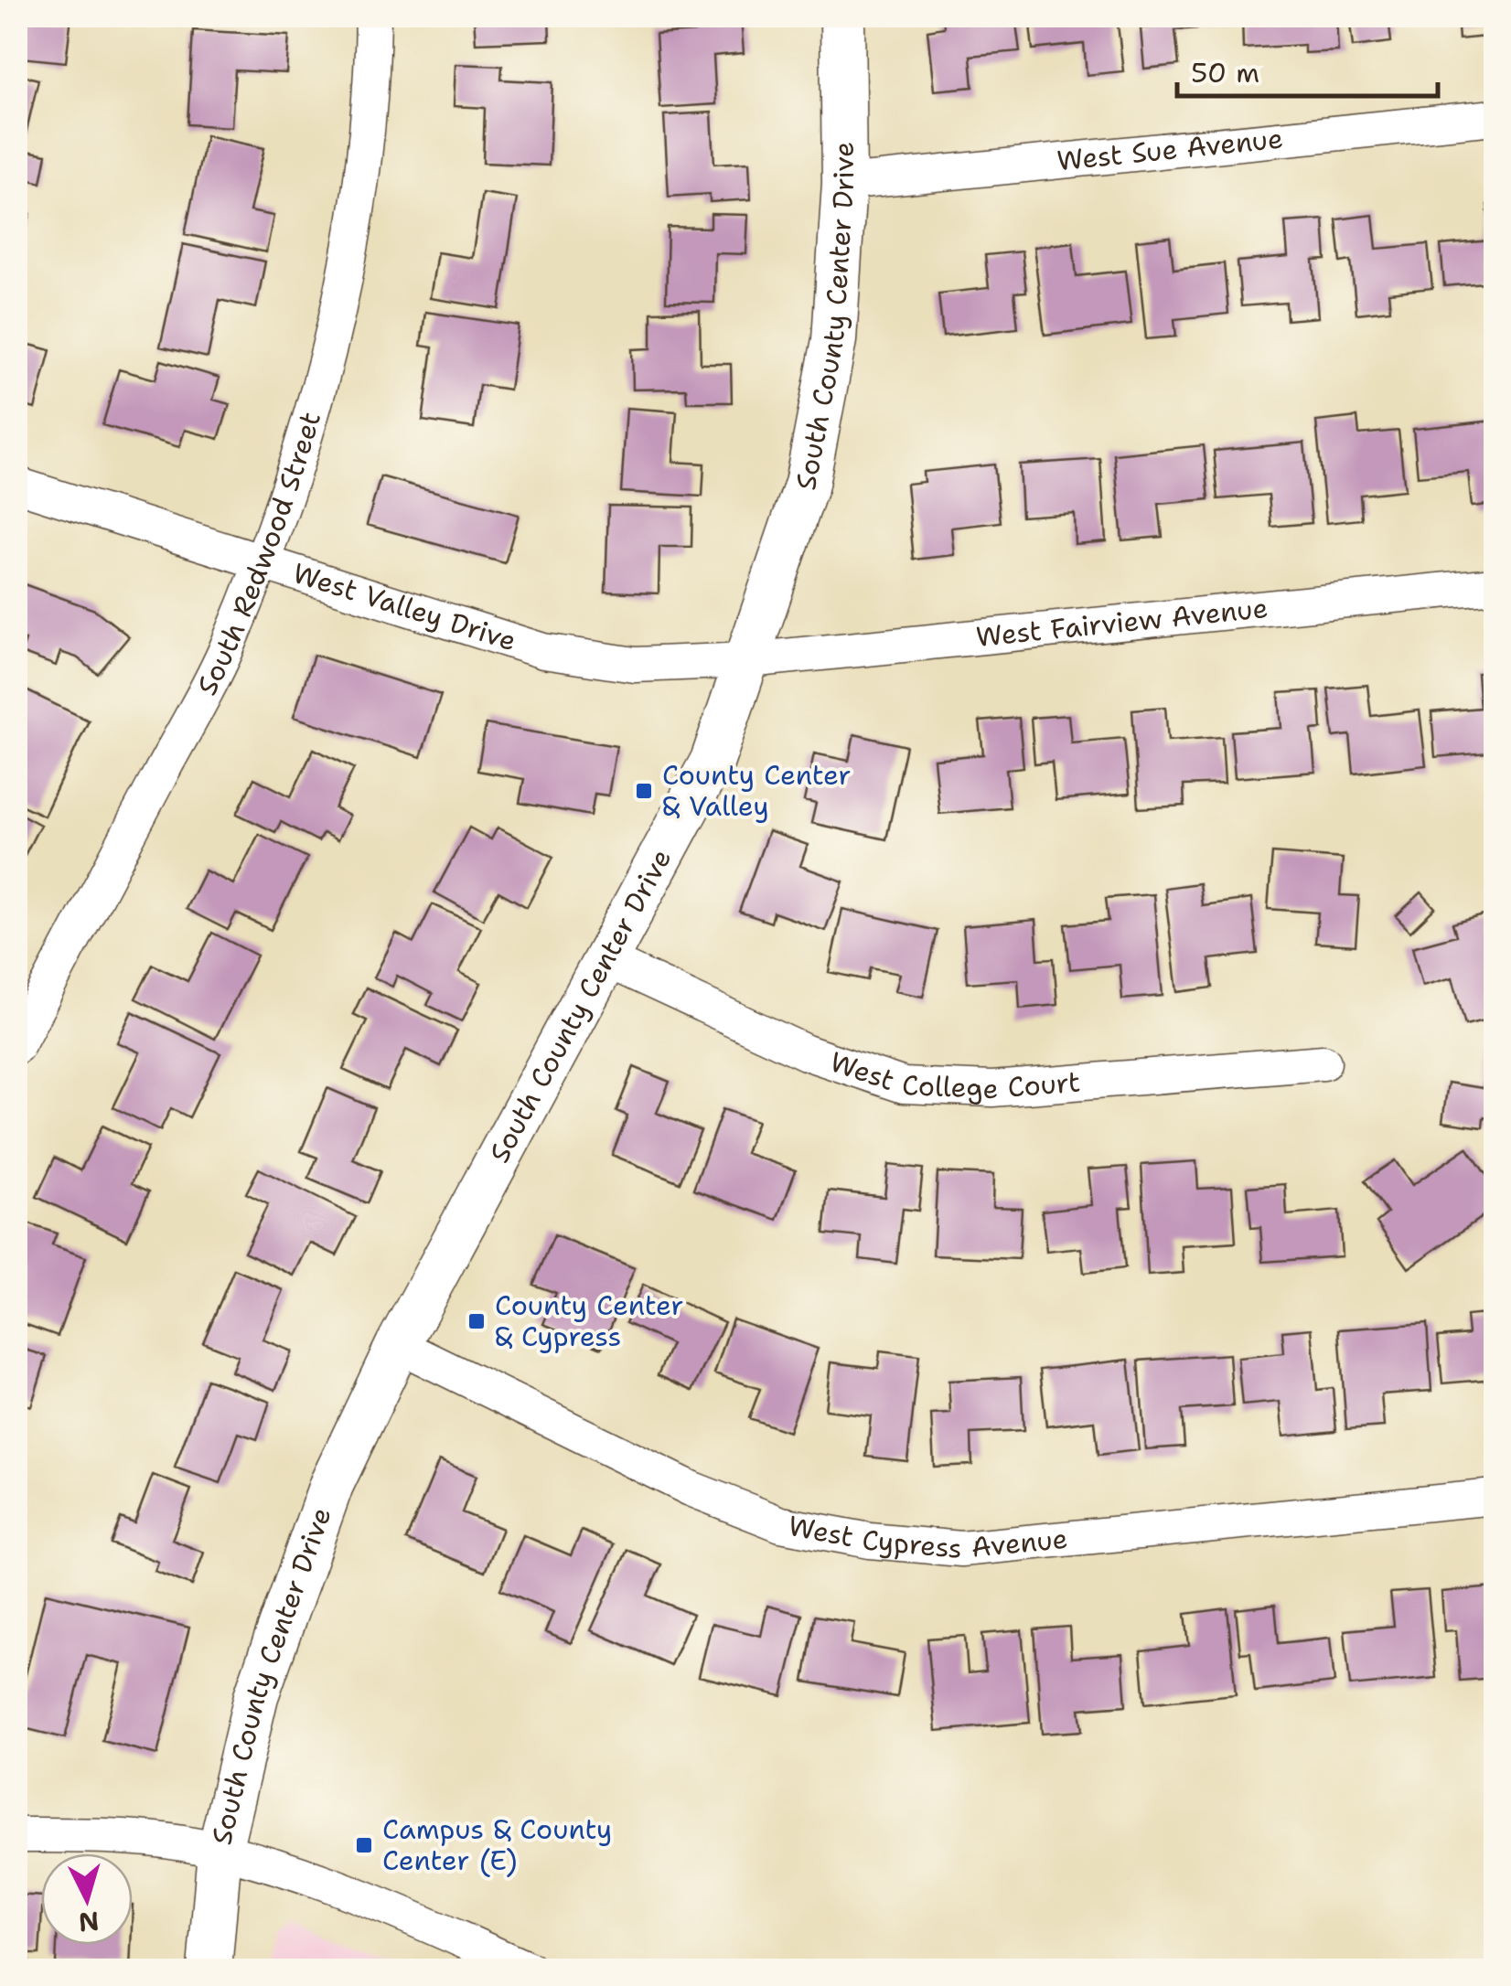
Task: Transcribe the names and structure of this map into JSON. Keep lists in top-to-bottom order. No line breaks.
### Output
{"streets":{"street":["West Sue Avenue","South County Center Drive","South Redwood Street","West Valley Drive","West Fairview Avenue","West College Court","West Cypress Avenue"]},"crossings":[["West Sue Avenue","South County Center Drive"],["South County Center Drive","West Valley Drive"],["South County Center Drive","West Fairview Avenue"],["South County Center Drive","West College Court"],["South County Center Drive","West Cypress Avenue"],["South Redwood Street","West Valley Drive"],["West Valley Drive","West Fairview Avenue"]],"places":{"transit":["County Center & Valley","County Center & Cypress","Campus & County Center (E)"]},"scale_bar":"50 m","north":"bottom"}
